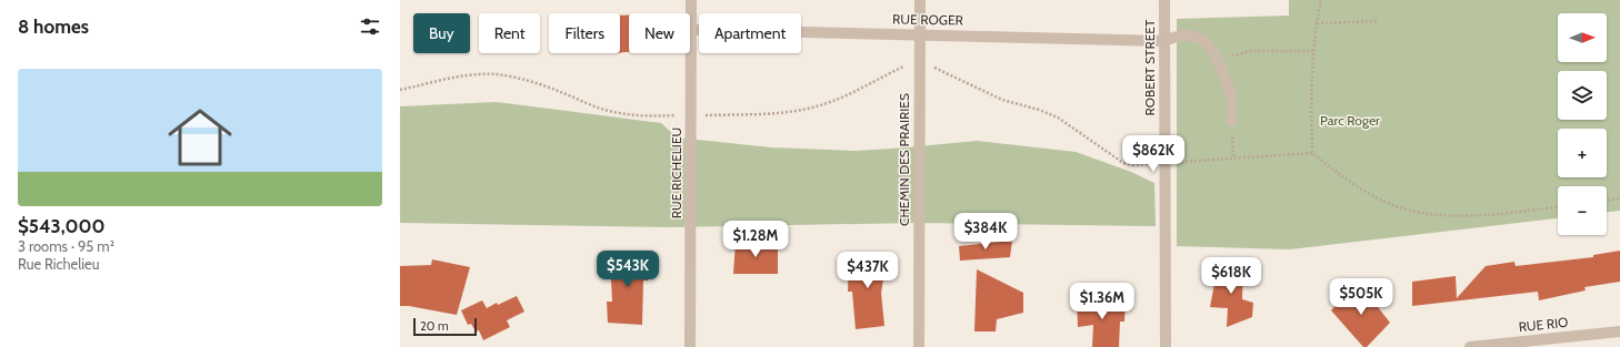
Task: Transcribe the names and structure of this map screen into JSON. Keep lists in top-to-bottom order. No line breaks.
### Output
{"streets":{"street":["RUE ROGER","ROBERT STREET","CHEMIN DES PRAIRIES","RUE RICHELIEU","RUE RIO"]},"crossings":[["RUE ROGER","ROBERT STREET"],["RUE ROGER","CHEMIN DES PRAIRIES"],["RUE ROGER","RUE RICHELIEU"]],"parks":["Parc Roger"],"scale_bar":"20 m","north":"right","page":{"heading":"8 homes","map_buttons":["+","−"],"chip":["Buy","Rent","Filters","New","Apartment"],"list":[{"name":"$543,000","note":"3 rooms · 95 m² · Rue Richelieu"}],"price":["$862K","$384K","$1.28M","$543K","$437K","$618K","$505K","$1.36M"],"scale":"20 m"}}
